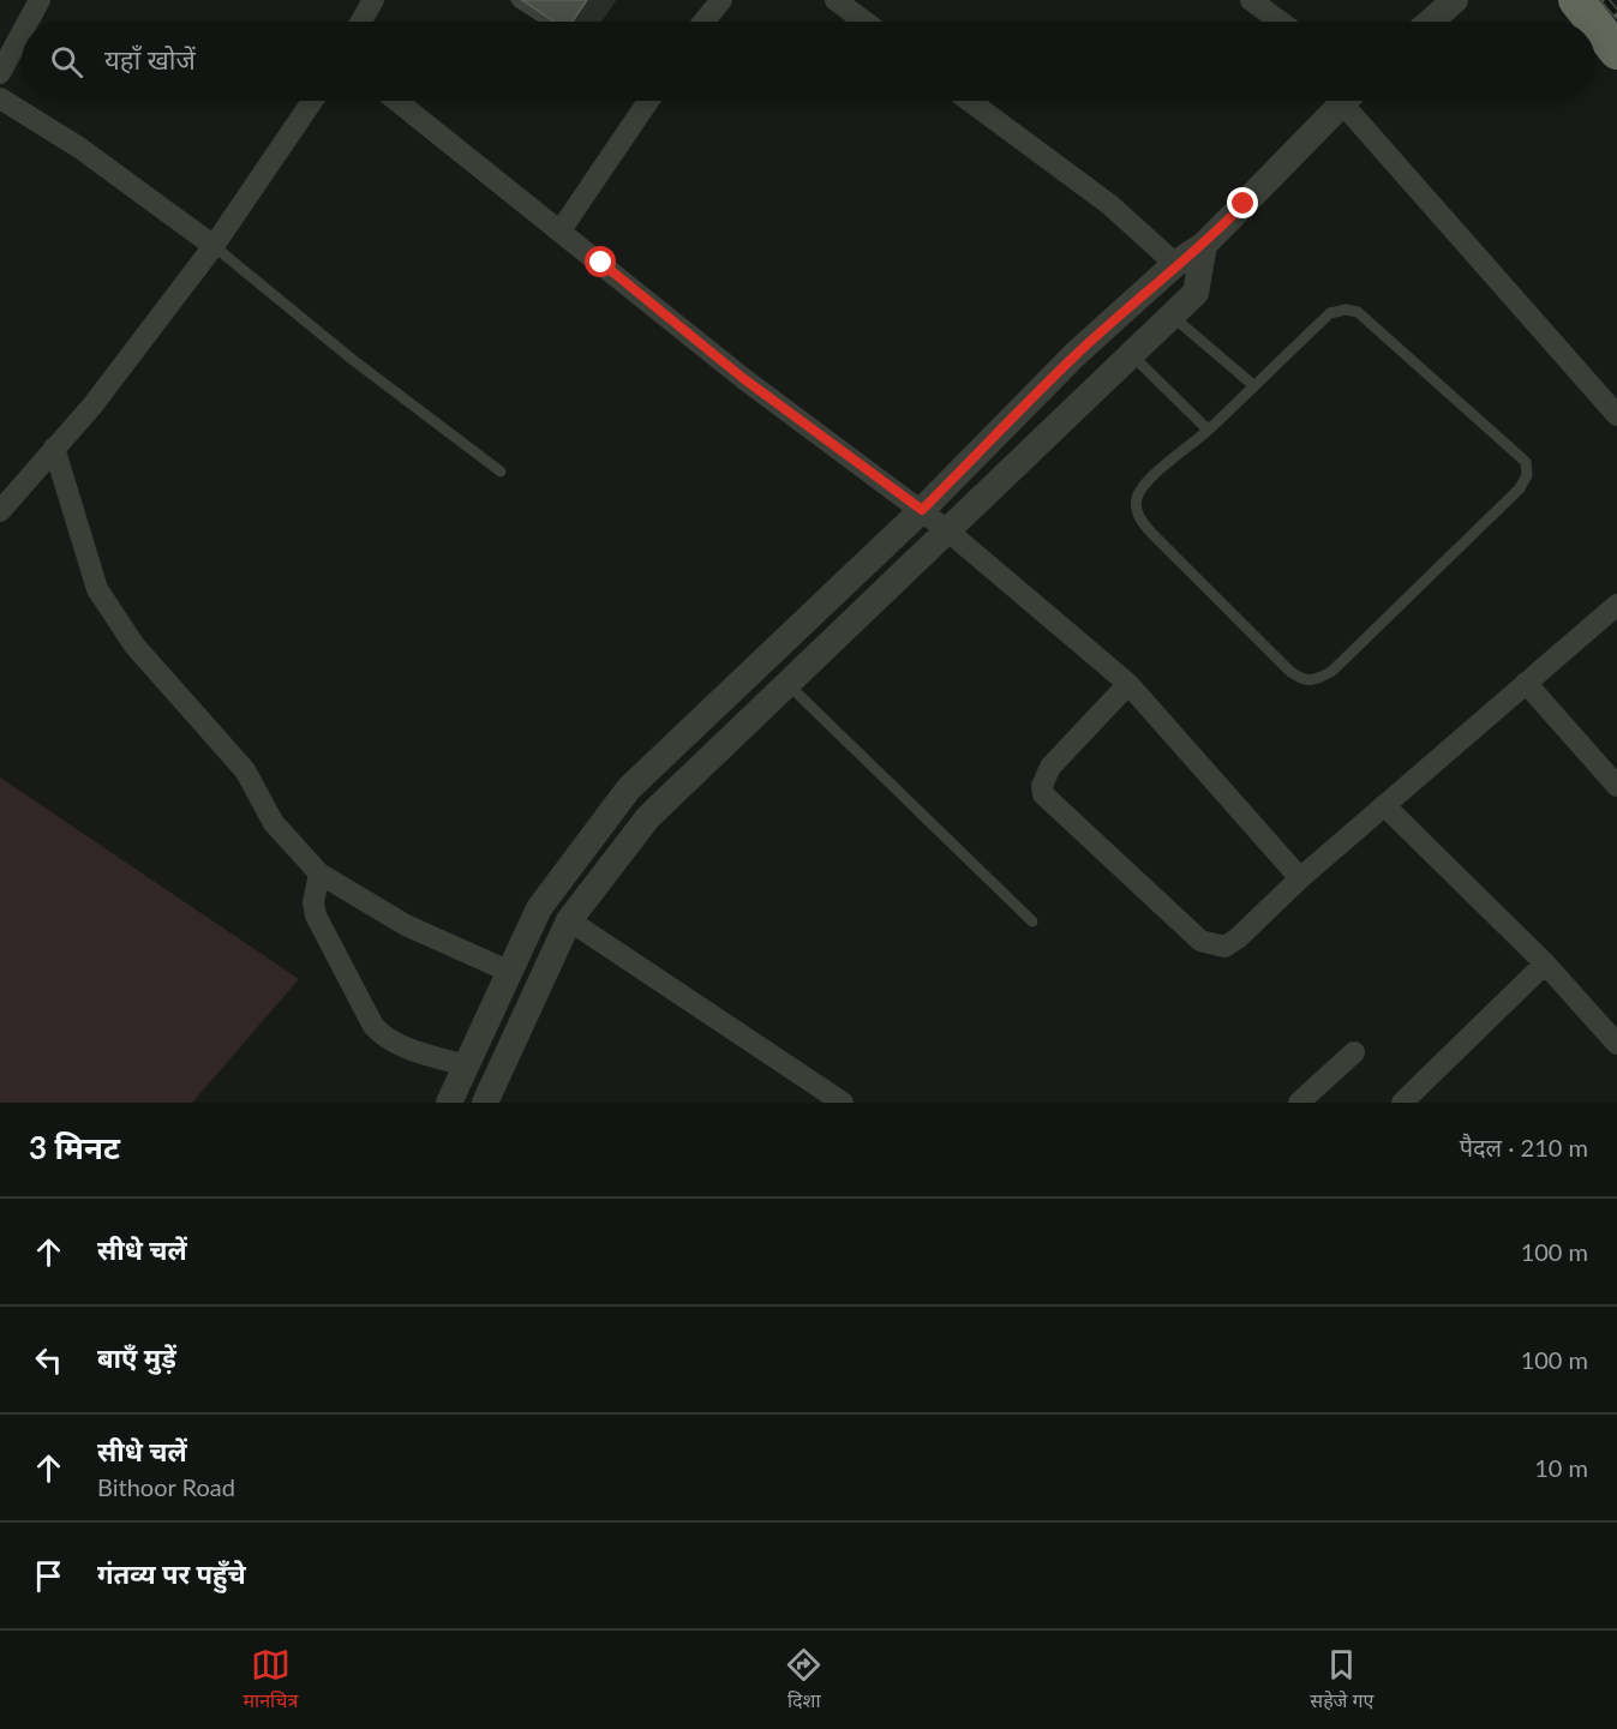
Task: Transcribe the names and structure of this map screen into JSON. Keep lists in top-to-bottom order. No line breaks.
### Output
{"page":{"search":"यहाँ खोजें","heading":["3 मिनट","पैदल · 210 m"],"list":[["सीधे चलें","100 m"],["बाएँ मुड़ें","100 m"],["सीधे चलें","Bithoor Road","10 m"],"गंतव्य पर पहुँचे"],"nav":["मानचित्र","दिशा","सहेजे गए"]}}
